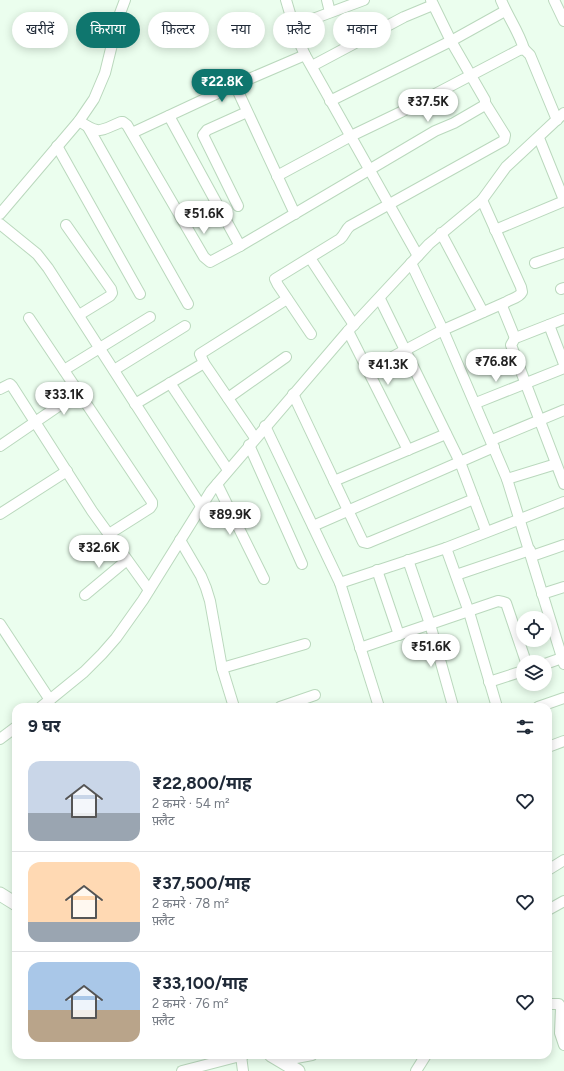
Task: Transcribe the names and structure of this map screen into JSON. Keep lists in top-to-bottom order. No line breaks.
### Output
{"page":{"chip":["खरीदें","किराया","फ़िल्टर","नया","फ़्लैट","मकान"],"price":["₹22.8K","₹37.5K","₹51.6K","₹76.8K","₹41.3K","₹33.1K","₹89.9K","₹32.6K","₹51.6K"],"heading":"9 घर","list":[{"name":"₹22,800/माह","note":"2 कमरे · 54 m² · फ़्लैट"},{"name":"₹37,500/माह","note":"2 कमरे · 78 m² · फ़्लैट"},{"name":"₹33,100/माह","note":"2 कमरे · 76 m² · फ़्लैट"}]}}
